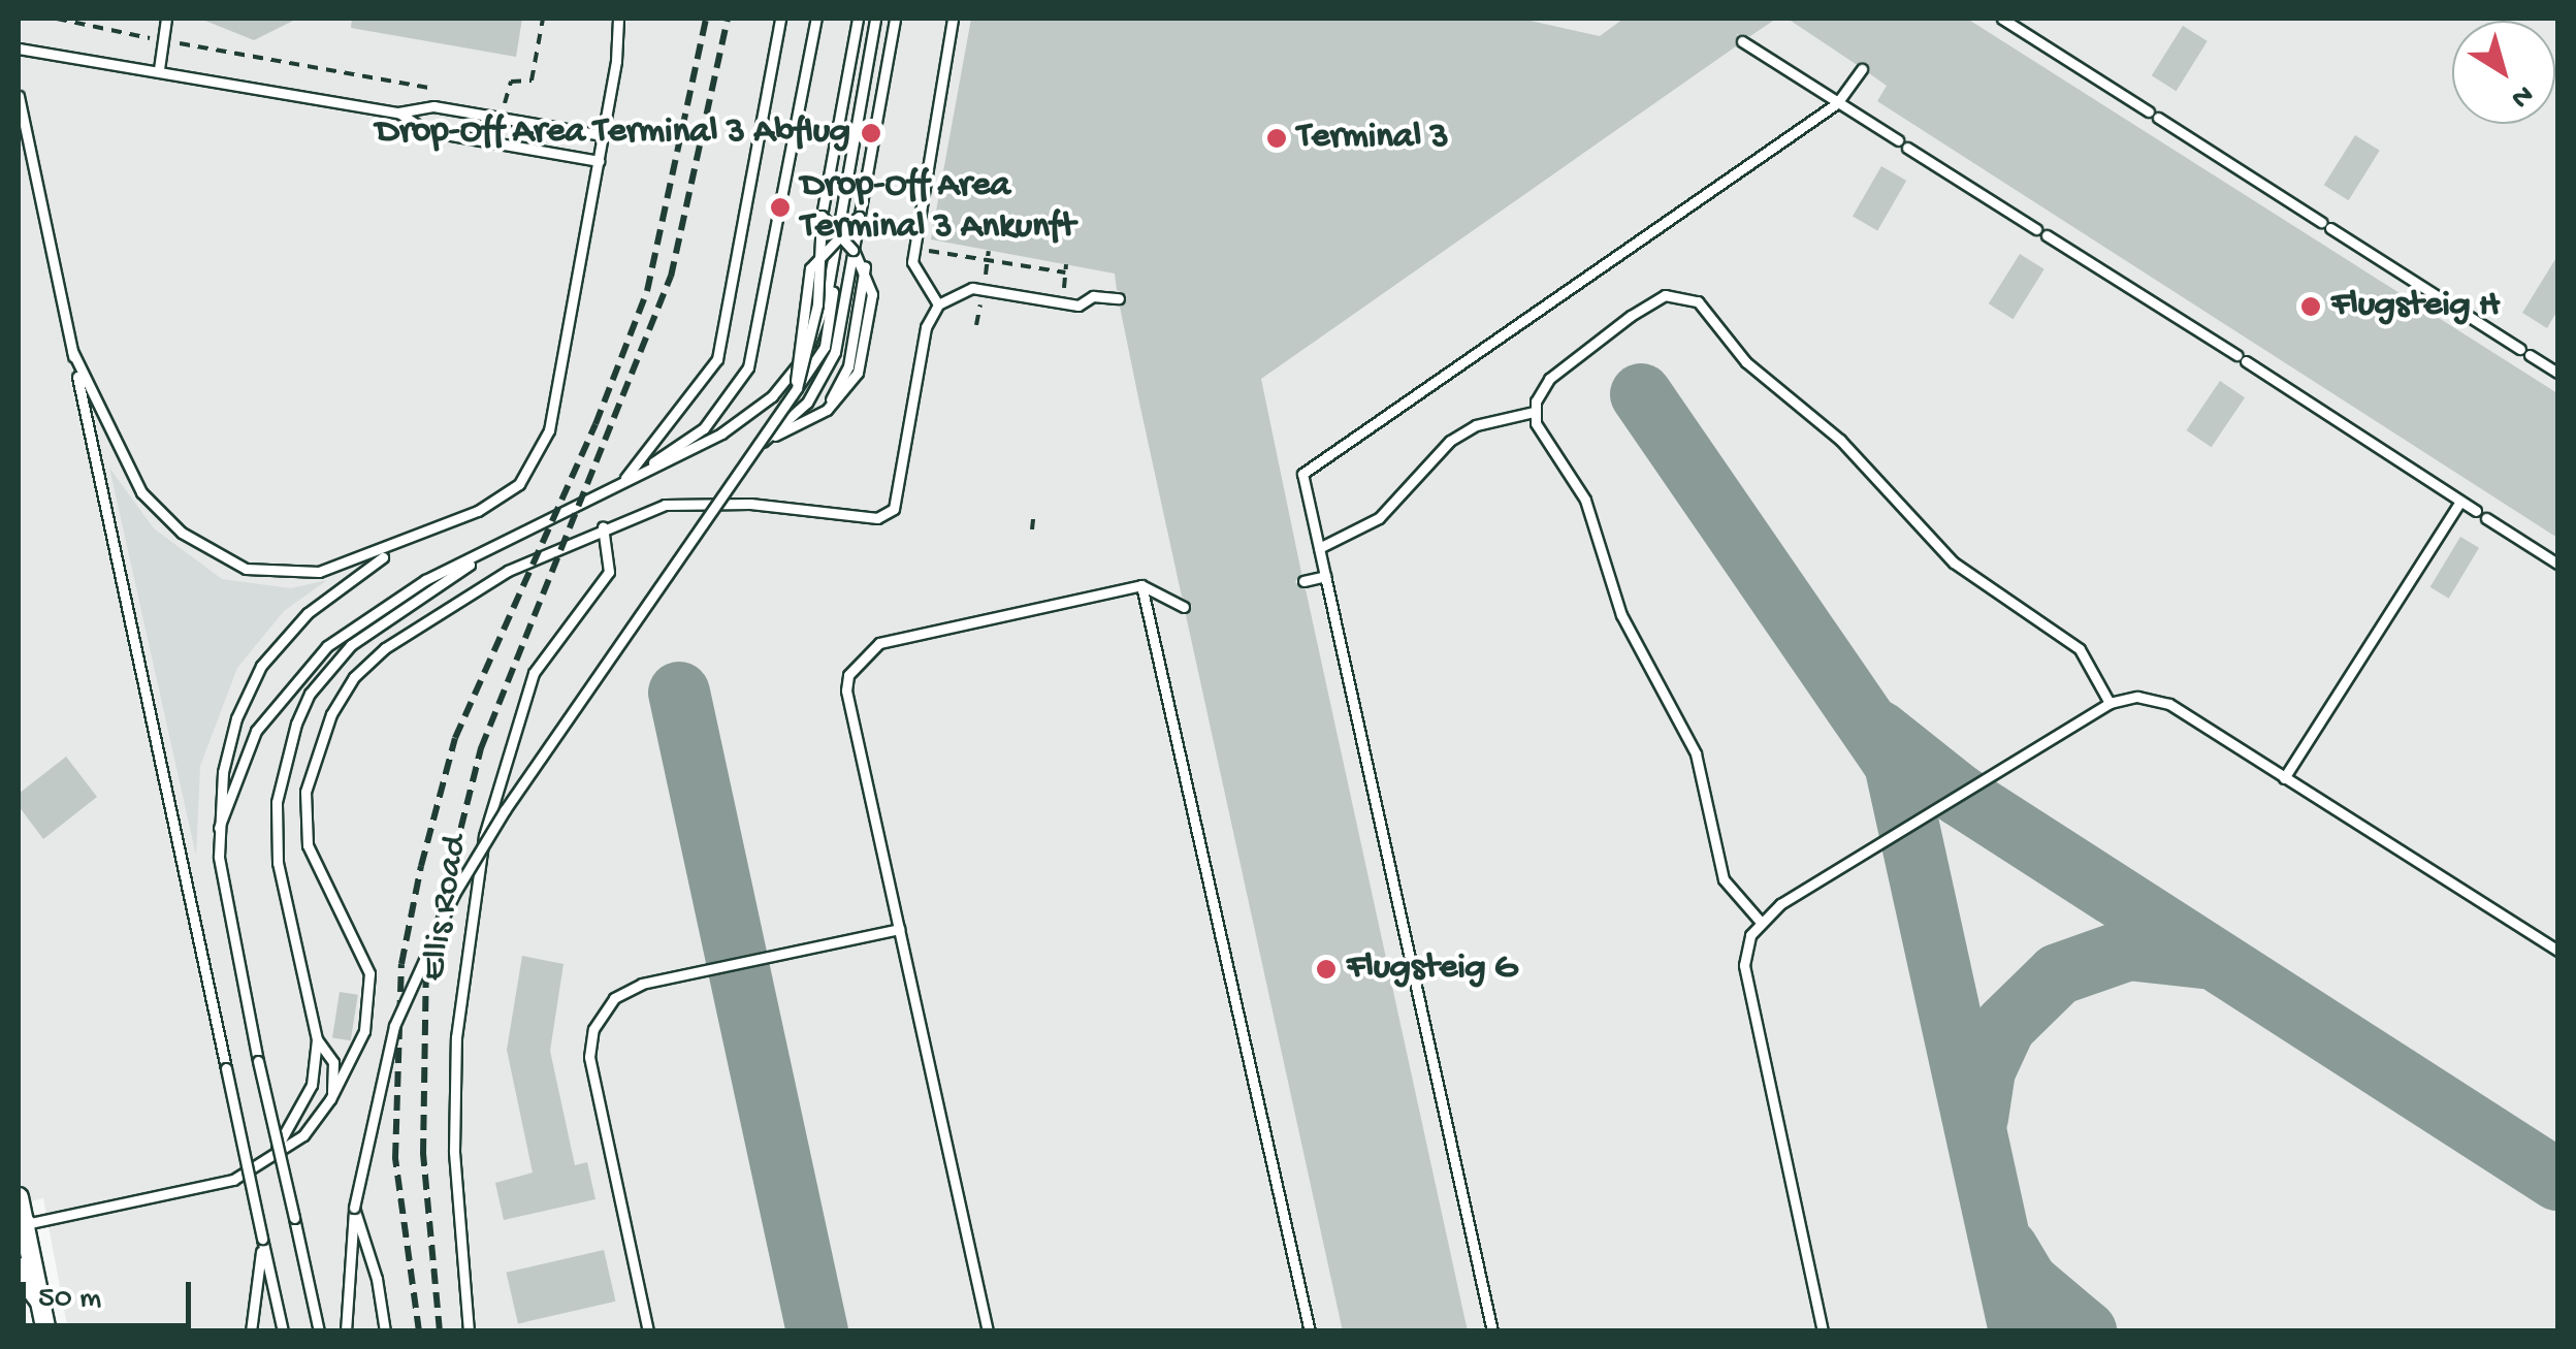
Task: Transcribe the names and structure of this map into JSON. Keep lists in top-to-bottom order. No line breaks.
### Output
{"streets":{"lane":["Ellis Road"]},"places":["Drop-Off Area Terminal 3 Abflug","Terminal 3","Drop-Off Area Terminal 3 Ankunft","Flugsteig H","Flugsteig G"],"scale_bar":"50 m","north":"bottom right"}
